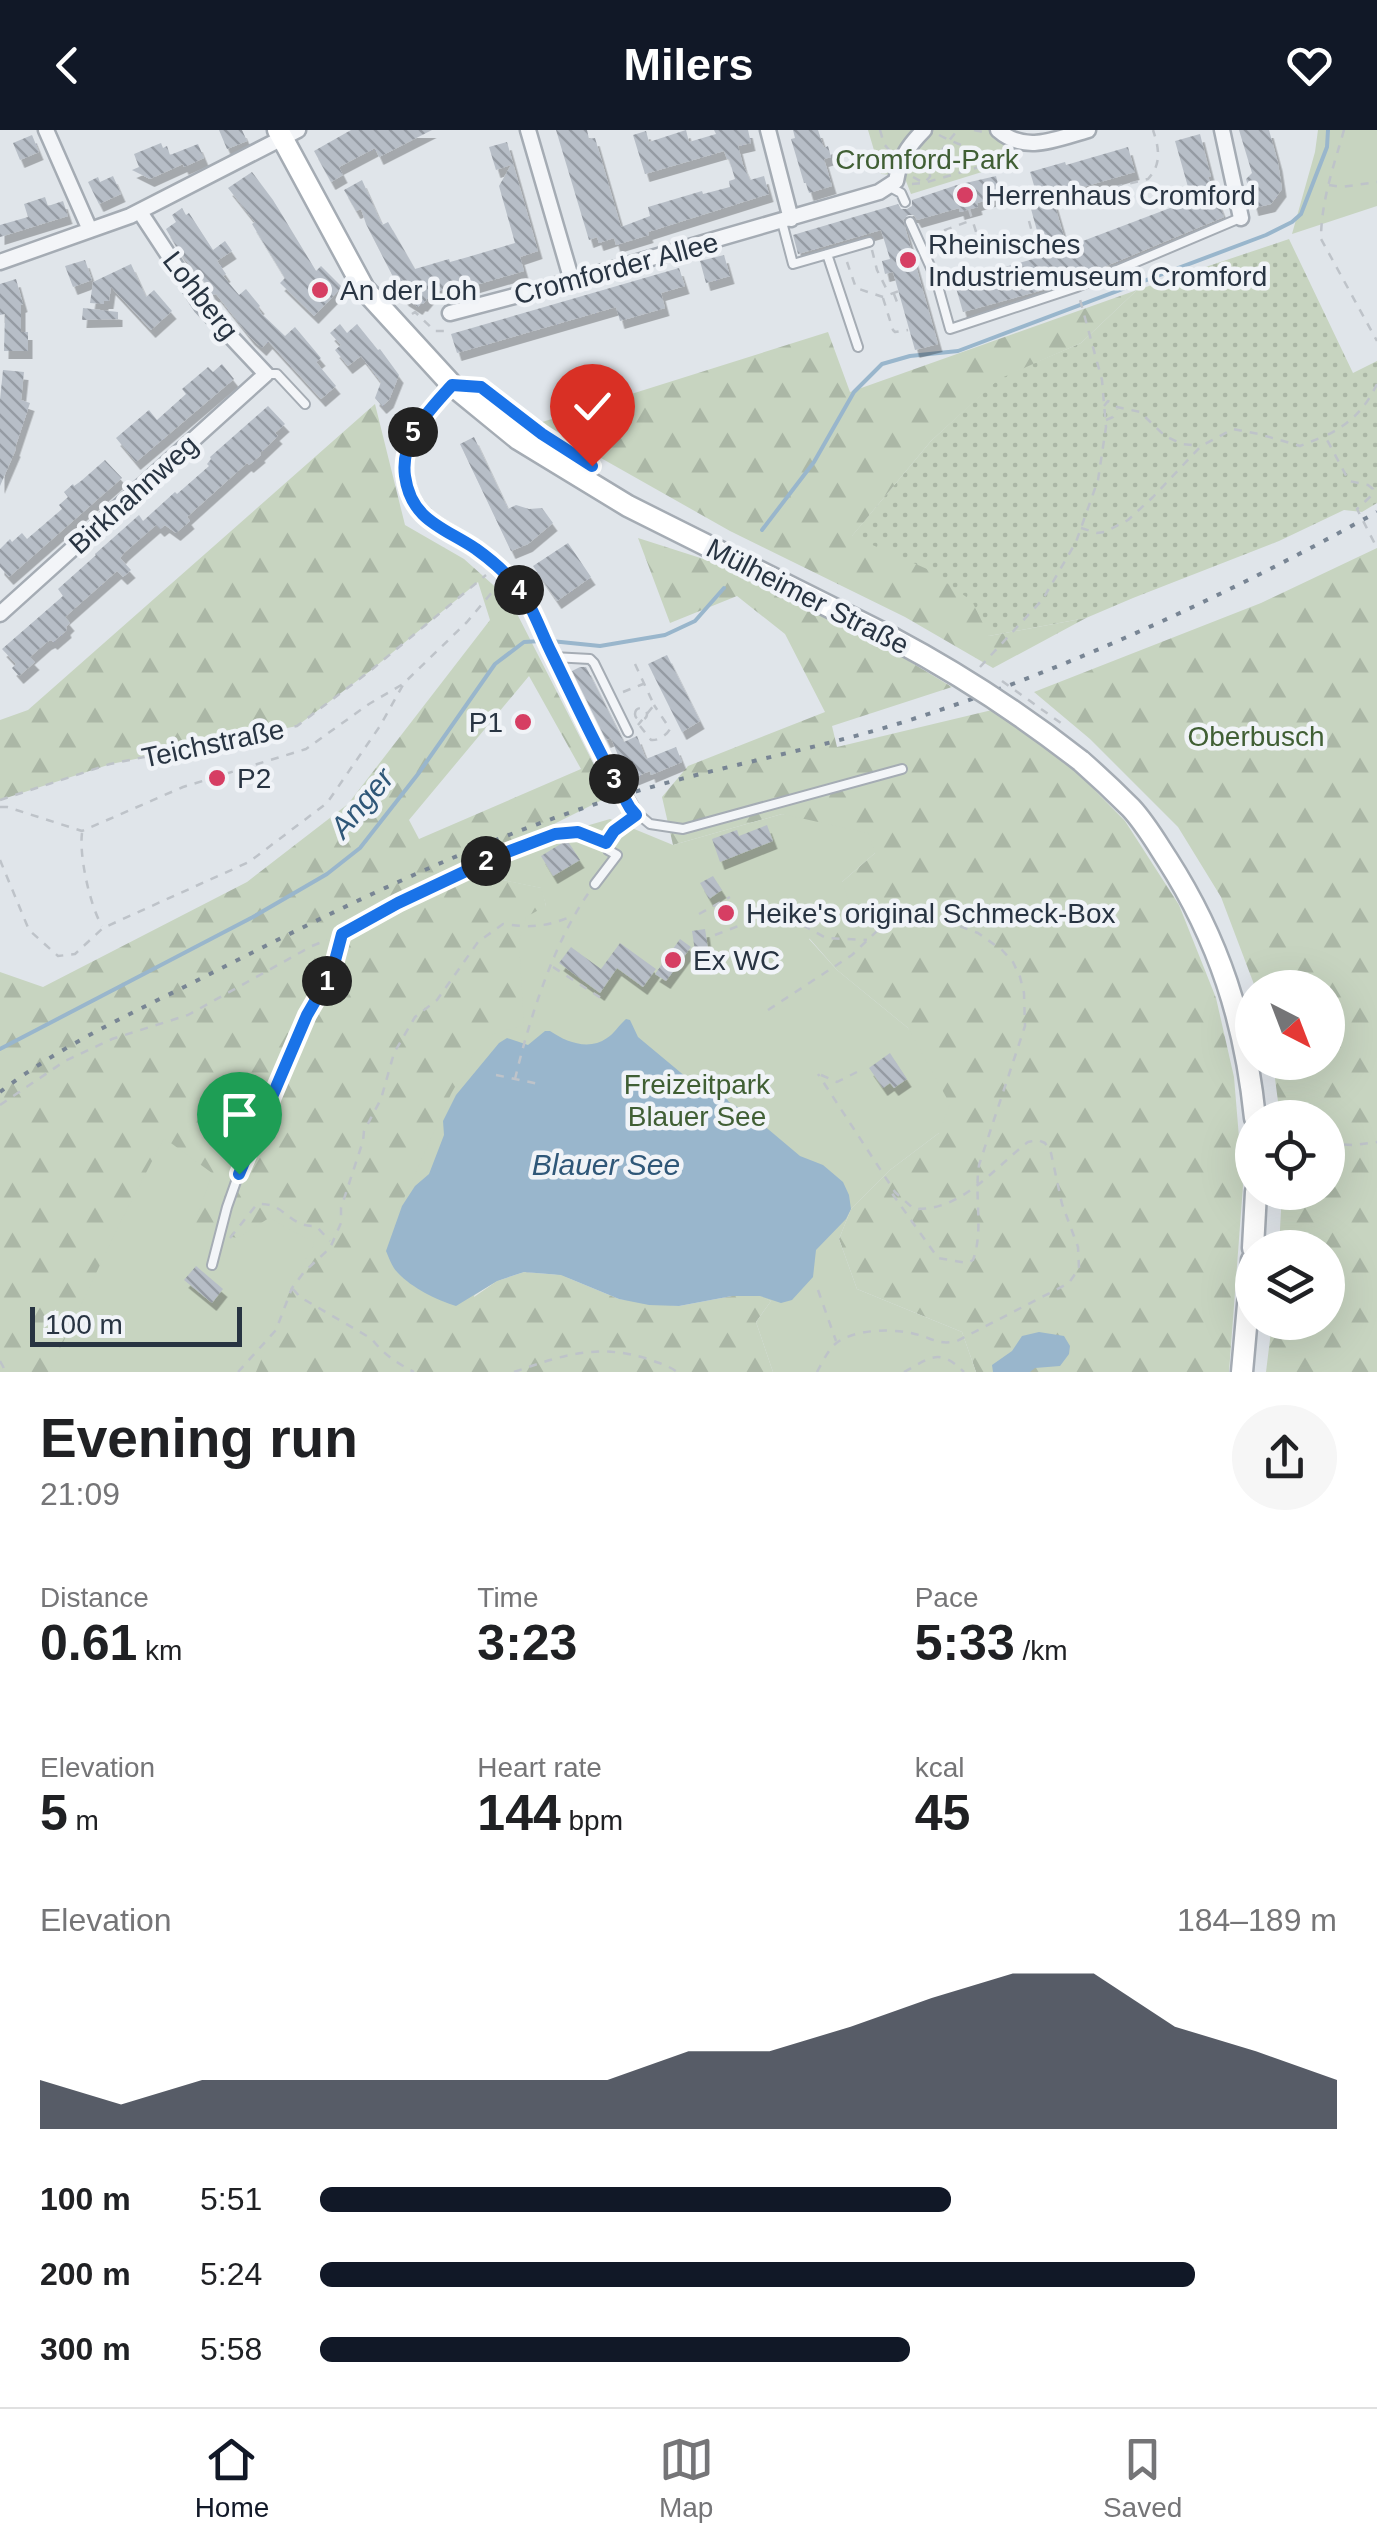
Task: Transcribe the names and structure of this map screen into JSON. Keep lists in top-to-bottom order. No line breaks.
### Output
{"streets":{"main road":["Mülheimer Straße"],"street":["Cromforder Allee","Lohberg","Birkhahnweg"],"path":["Teichstraße"]},"crossings":[["Lohberg","Birkhahnweg"]],"water":["Anger","Blauer See"],"parks":["Cromford-Park","Oberbusch","Freizeitpark Blauer See"],"places":["Herrenhaus Cromford","Rheinisches Industriemuseum Cromford","An der Loh","P1","P2","Heike's original Schmeck-Box","Ex WC"],"scale_bar":"100 m","north":"bottom right","page":{"header":"Milers","pins":["5","4","3","2","1"],"scale":"100 m","heading":["Evening run","21:09"],"stats":[["Distance","0.61 km"],["Time","3:23"],["Pace","5:33 /km"],["Elevation","5 m"],["Heart rate","144 bpm"],["kcal","45"]],"chart":["Elevation","184–189 m"],"list":[{"name":"100 m","note":"5:51"},{"name":"200 m","note":"5:24"},{"name":"300 m","note":"5:58"}],"tabs":["Home","Map","Saved"]}}
